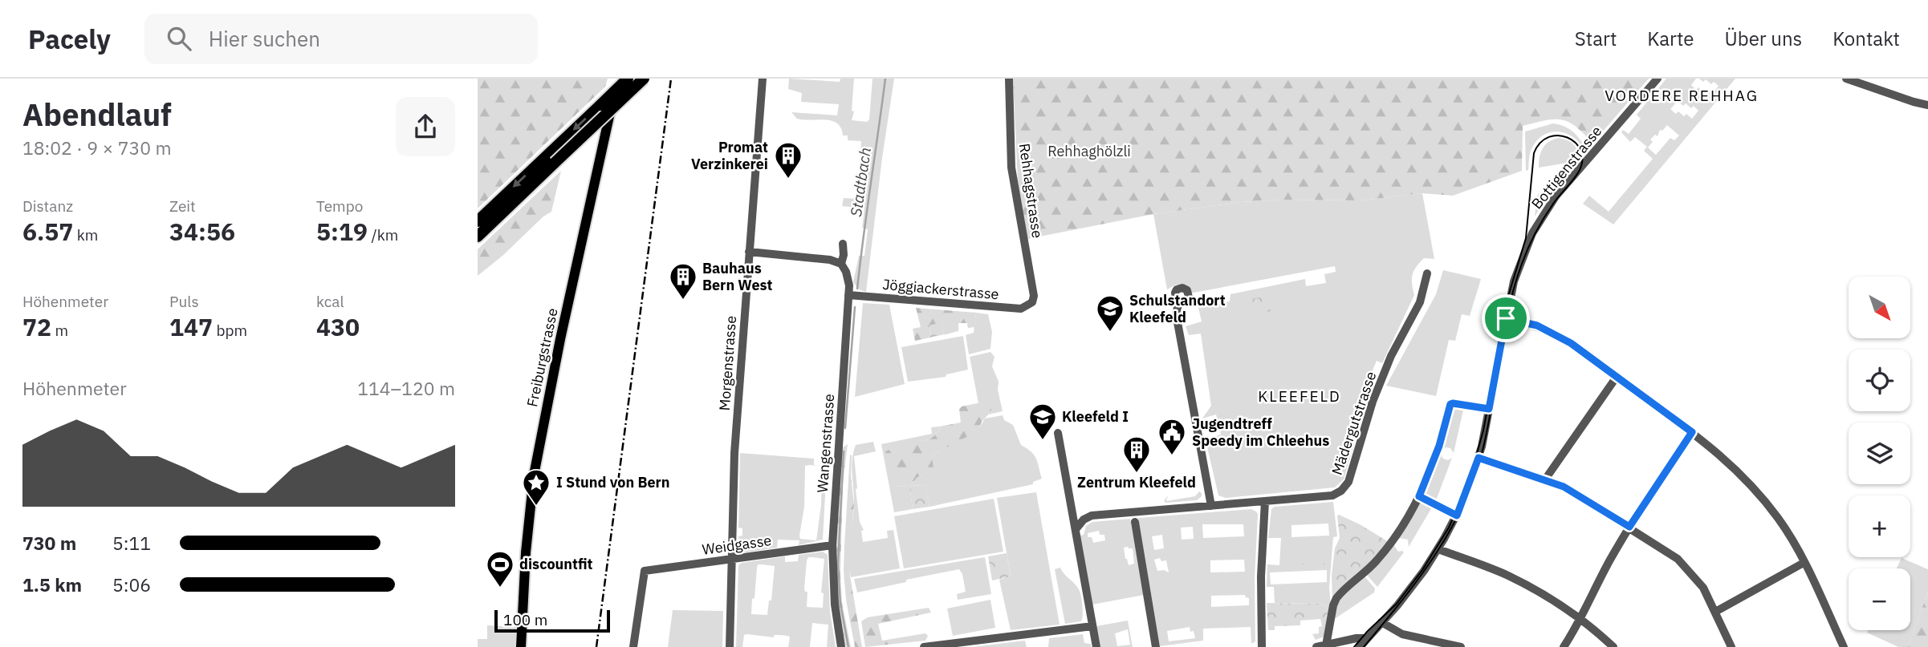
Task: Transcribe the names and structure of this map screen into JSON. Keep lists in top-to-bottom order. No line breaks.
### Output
{"streets":{"main road":["Freiburgstrasse"],"street":["Bottigenstrasse","Rehhagstrasse","Jöggiackerstrasse","Morgenstrasse","Mädergutstrasse","Wangenstrasse","Weidgasse"]},"crossings":[["Rehhagstrasse","Jöggiackerstrasse"],["Jöggiackerstrasse","Wangenstrasse"],["Morgenstrasse","Weidgasse"],["Wangenstrasse","Weidgasse"]],"districts":["VORDERE REHHAG","KLEEFELD"],"water":["Stadtbach"],"parks":["Rehhaghölzli"],"places":{"building":["Promat Verzinkerei","Bauhaus Bern West","Zentrum Kleefeld"],"school or university":["Schulstandort Kleefeld","Kleefeld I"],"public building":["Jugendtreff Speedy im Chleehus"],"place":["I Stund von Bern"],"sports":["discountfit"]},"scale_bar":"100 m","north":"bottom right","page":{"header":"Pacely","search":"Hier suchen","nav":["Start","Karte","Über uns","Kontakt"],"heading":["Abendlauf","18:02 · 9 × 730 m"],"stats":[["Distanz","6.57 km"],["Zeit","34:56"],["Tempo","5:19 /km"],["Höhenmeter","72 m"],["Puls","147 bpm"],["kcal","430"]],"map_buttons":["+","−"],"chart":["Höhenmeter","114–120 m"],"list":[{"name":"730 m","note":"5:11"},{"name":"1.5 km","note":"5:06"}],"scale":"100 m"}}
